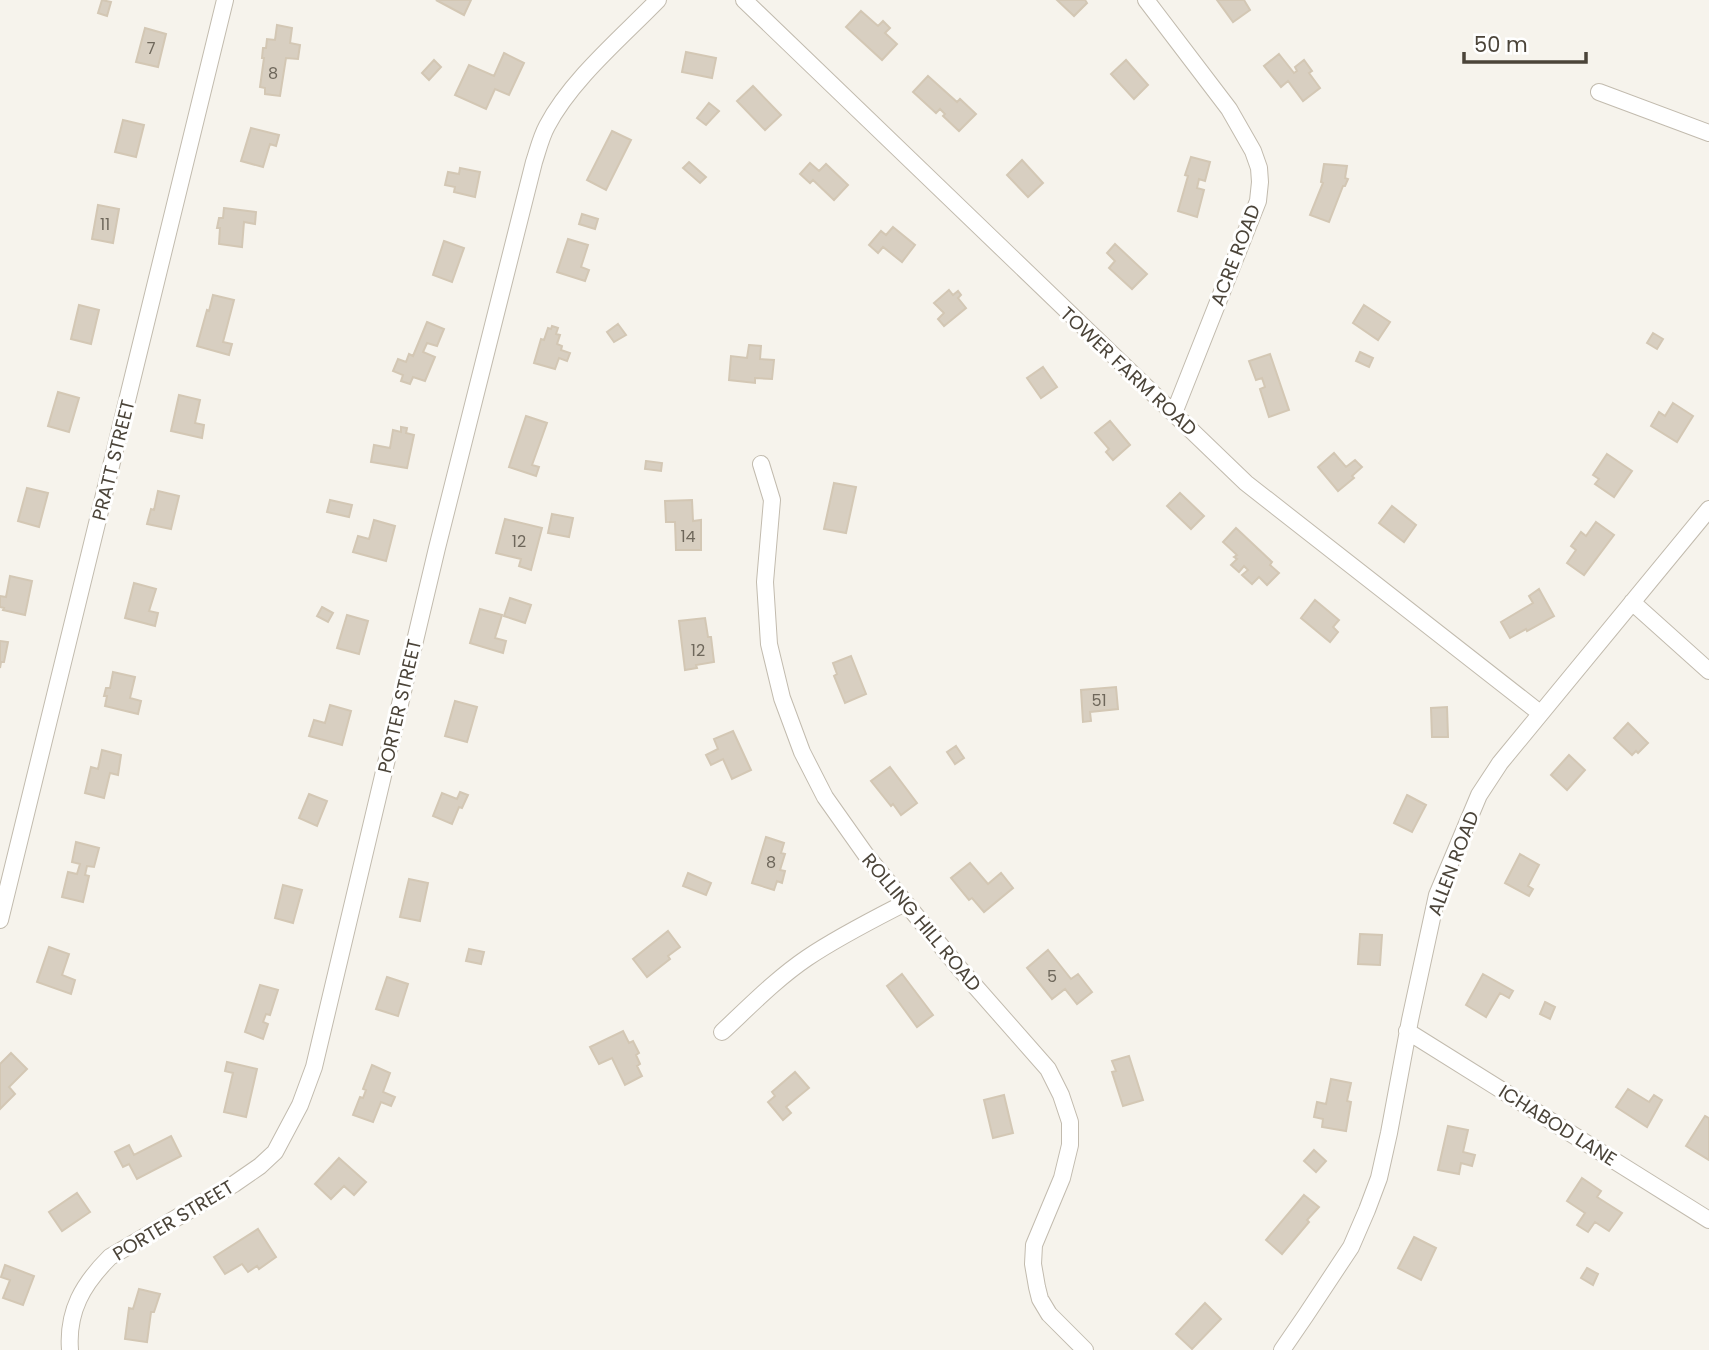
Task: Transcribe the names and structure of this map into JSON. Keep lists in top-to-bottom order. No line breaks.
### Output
{"streets":{"street":["ACRE ROAD","TOWER FARM ROAD","PRATT STREET","PORTER STREET","ALLEN ROAD","ROLLING HILL ROAD","ICHABOD LANE"]},"crossings":[["ACRE ROAD","TOWER FARM ROAD"],["TOWER FARM ROAD","ALLEN ROAD"],["ALLEN ROAD","ICHABOD LANE"]],"house_numbers":["7","8","11","14","12","12","51","8","5"],"scale_bar":"50 m"}
